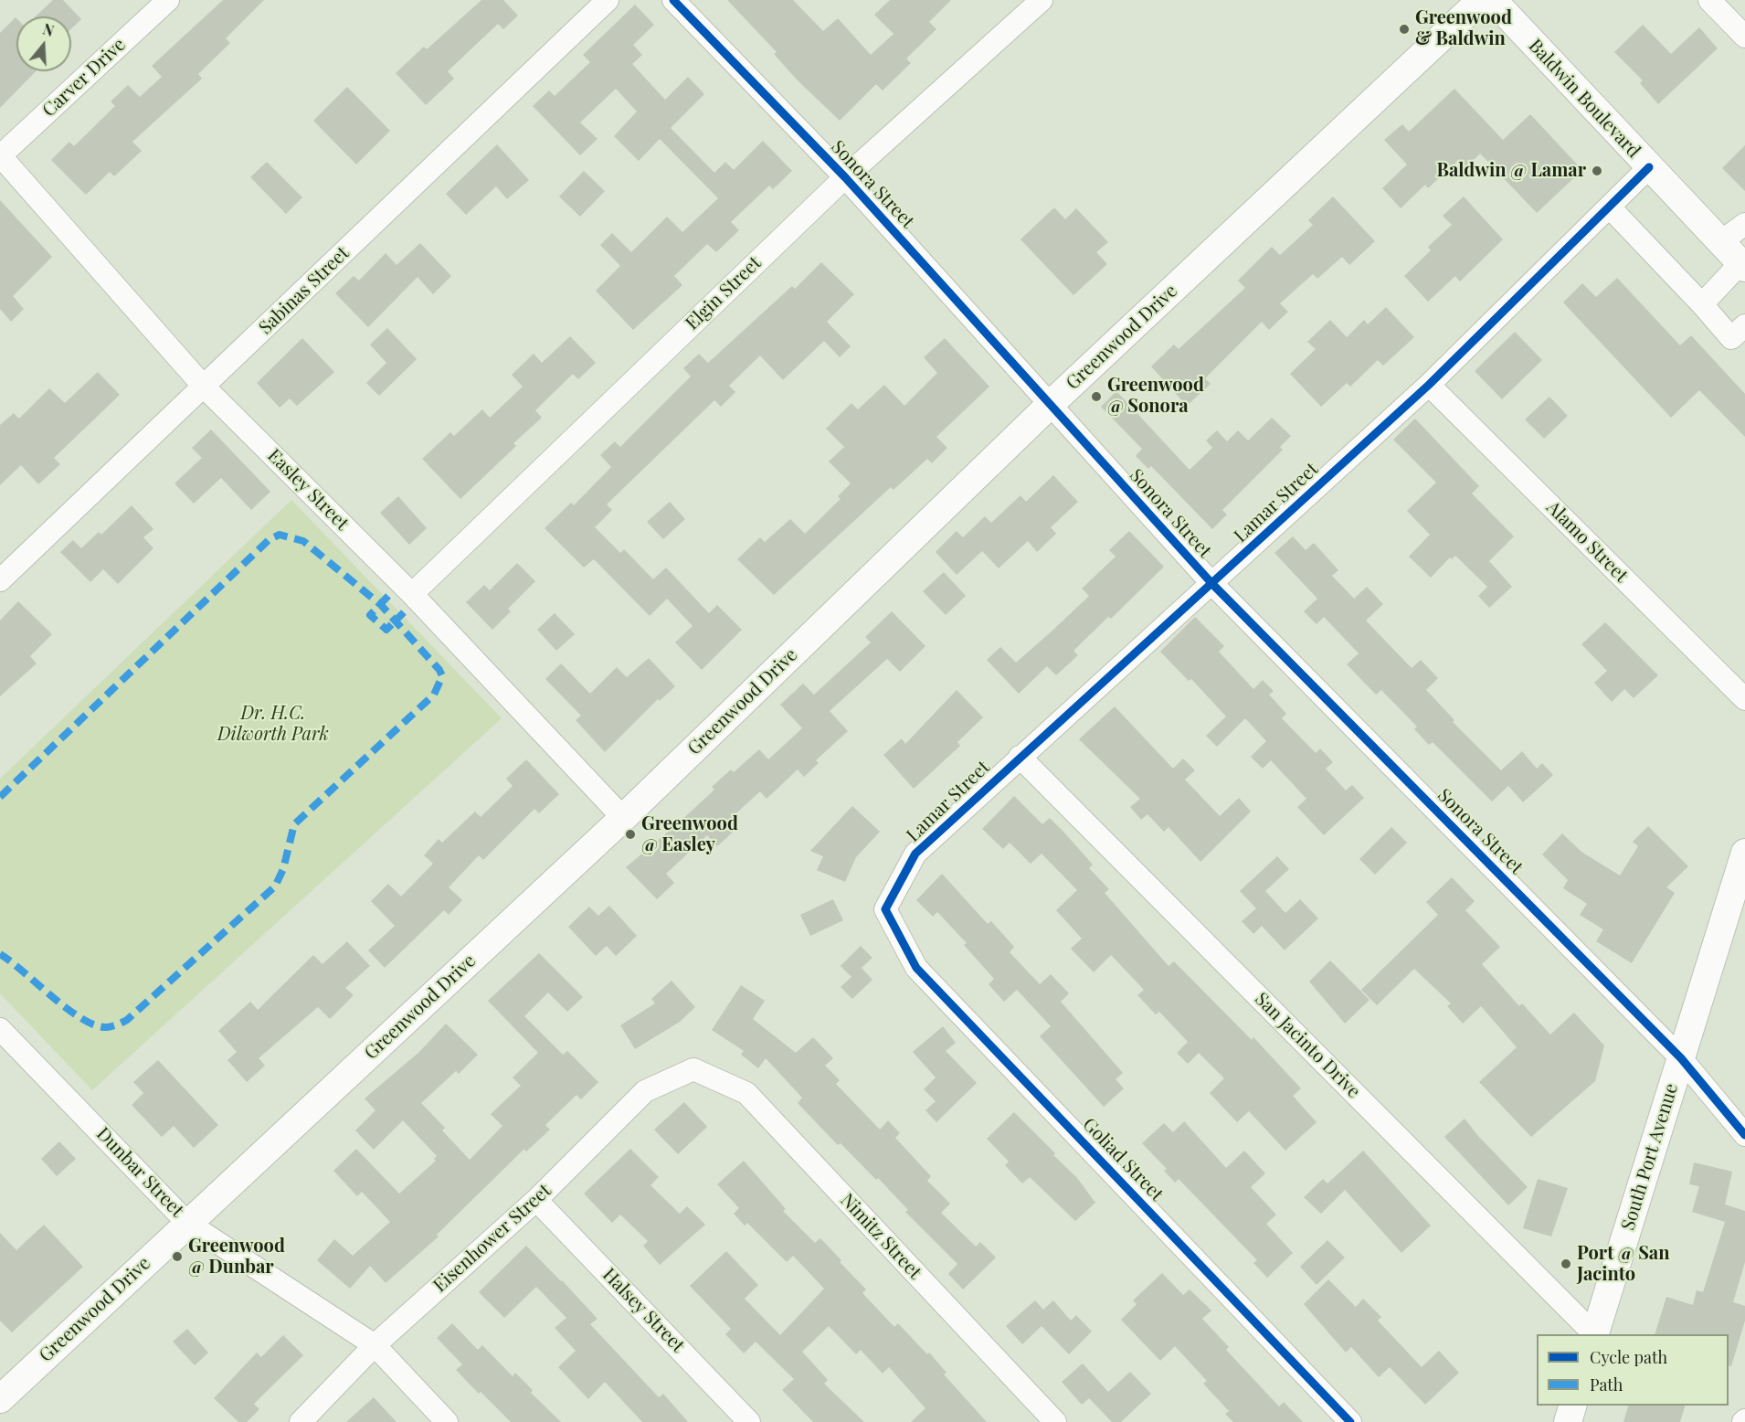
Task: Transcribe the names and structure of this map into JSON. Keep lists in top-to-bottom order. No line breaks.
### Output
{"streets":{"main road":["Baldwin Boulevard","Greenwood Drive","South Port Avenue"],"street":["Carver Drive","Sonora Street","Sabinas Street","Elgin Street","Easley Street","Lamar Street","Alamo Street","San Jacinto Drive","Goliad Street","Dunbar Street","Nimitz Street","Eisenhower Street","Halsey Street"]},"crossings":[["Carver Drive","Easley Street"],["Baldwin Boulevard","Lamar Street"],["Sonora Street","Elgin Street"],["Sonora Street","Greenwood Drive"],["Sonora Street","Lamar Street"],["Sonora Street","South Port Avenue"],["Sabinas Street","Easley Street"],["Elgin Street","Easley Street"],["Greenwood Drive","Easley Street"],["Greenwood Drive","Dunbar Street"],["Lamar Street","Alamo Street"],["Lamar Street","San Jacinto Drive"],["Lamar Street","Goliad Street"],["Dunbar Street","Eisenhower Street"],["Nimitz Street","Eisenhower Street"],["Eisenhower Street","Halsey Street"]],"parks":["Dr. H.C. Dilworth Park"],"places":["Greenwood & Baldwin","Baldwin @ Lamar","Greenwood @ Sonora","Greenwood @ Easley","Greenwood @ Dunbar","Port @ San Jacinto"],"legend":["Cycle path","Path"],"north":"top"}
